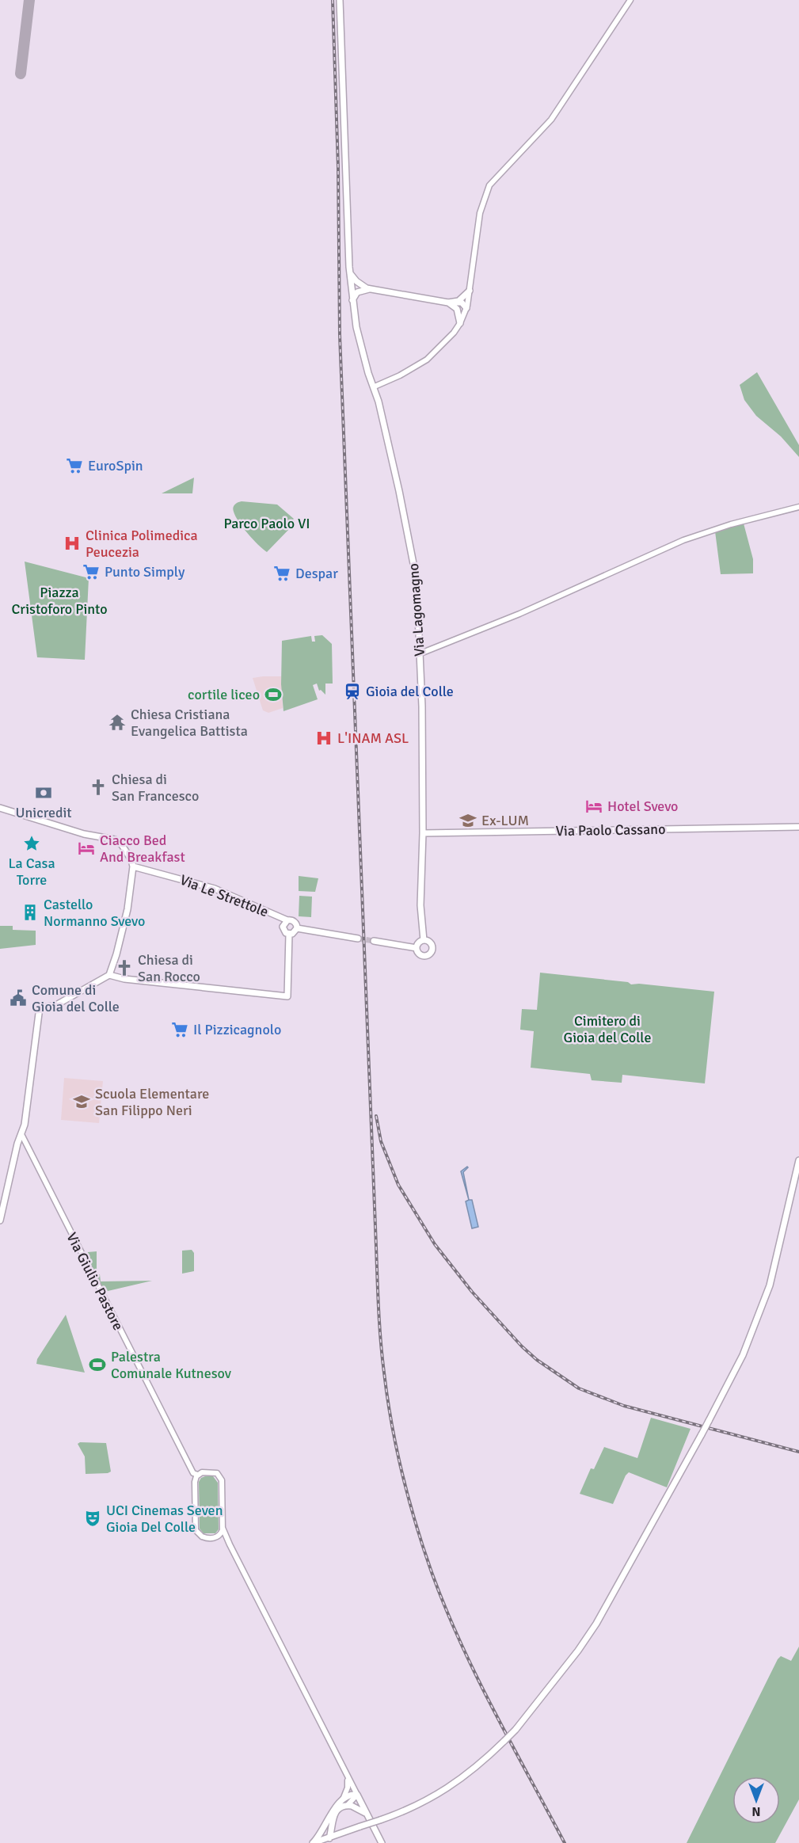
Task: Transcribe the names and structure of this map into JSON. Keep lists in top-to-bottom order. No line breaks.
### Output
{"streets":{"main road":["Via Lagomagno","Via Paolo Cassano","Via Le Strettole"],"street":["Via Giulio Pastore"]},"crossings":[["Via Lagomagno","Via Paolo Cassano"]],"parks":["Parco Paolo VI","Piazza Cristoforo Pinto","Cimitero di Gioia del Colle"],"places":{"supermarket":["EuroSpin","Punto Simply","Despar","Il Pizzicagnolo"],"hospital":["Clinica Polimedica Peucezia","L'INAM ASL"],"station":["Gioia del Colle"],"sports":["cortile liceo","Palestra Comunale Kutnesov"],"temple":["Chiesa Cristiana Evangelica Battista"],"church":["Chiesa di San Francesco","Chiesa di San Rocco"],"bank":["Unicredit"],"hotel":["Hotel Svevo","Ciacco Bed And Breakfast"],"school or university":["Ex-LUM","Scuola Elementare San Filippo Neri"],"place":["La Casa Torre"],"building":["Castello Normanno Svevo"],"public building":["Comune di Gioia del Colle"],"theatre":["UCI Cinemas Seven Gioia Del Colle"]},"north":"bottom"}
